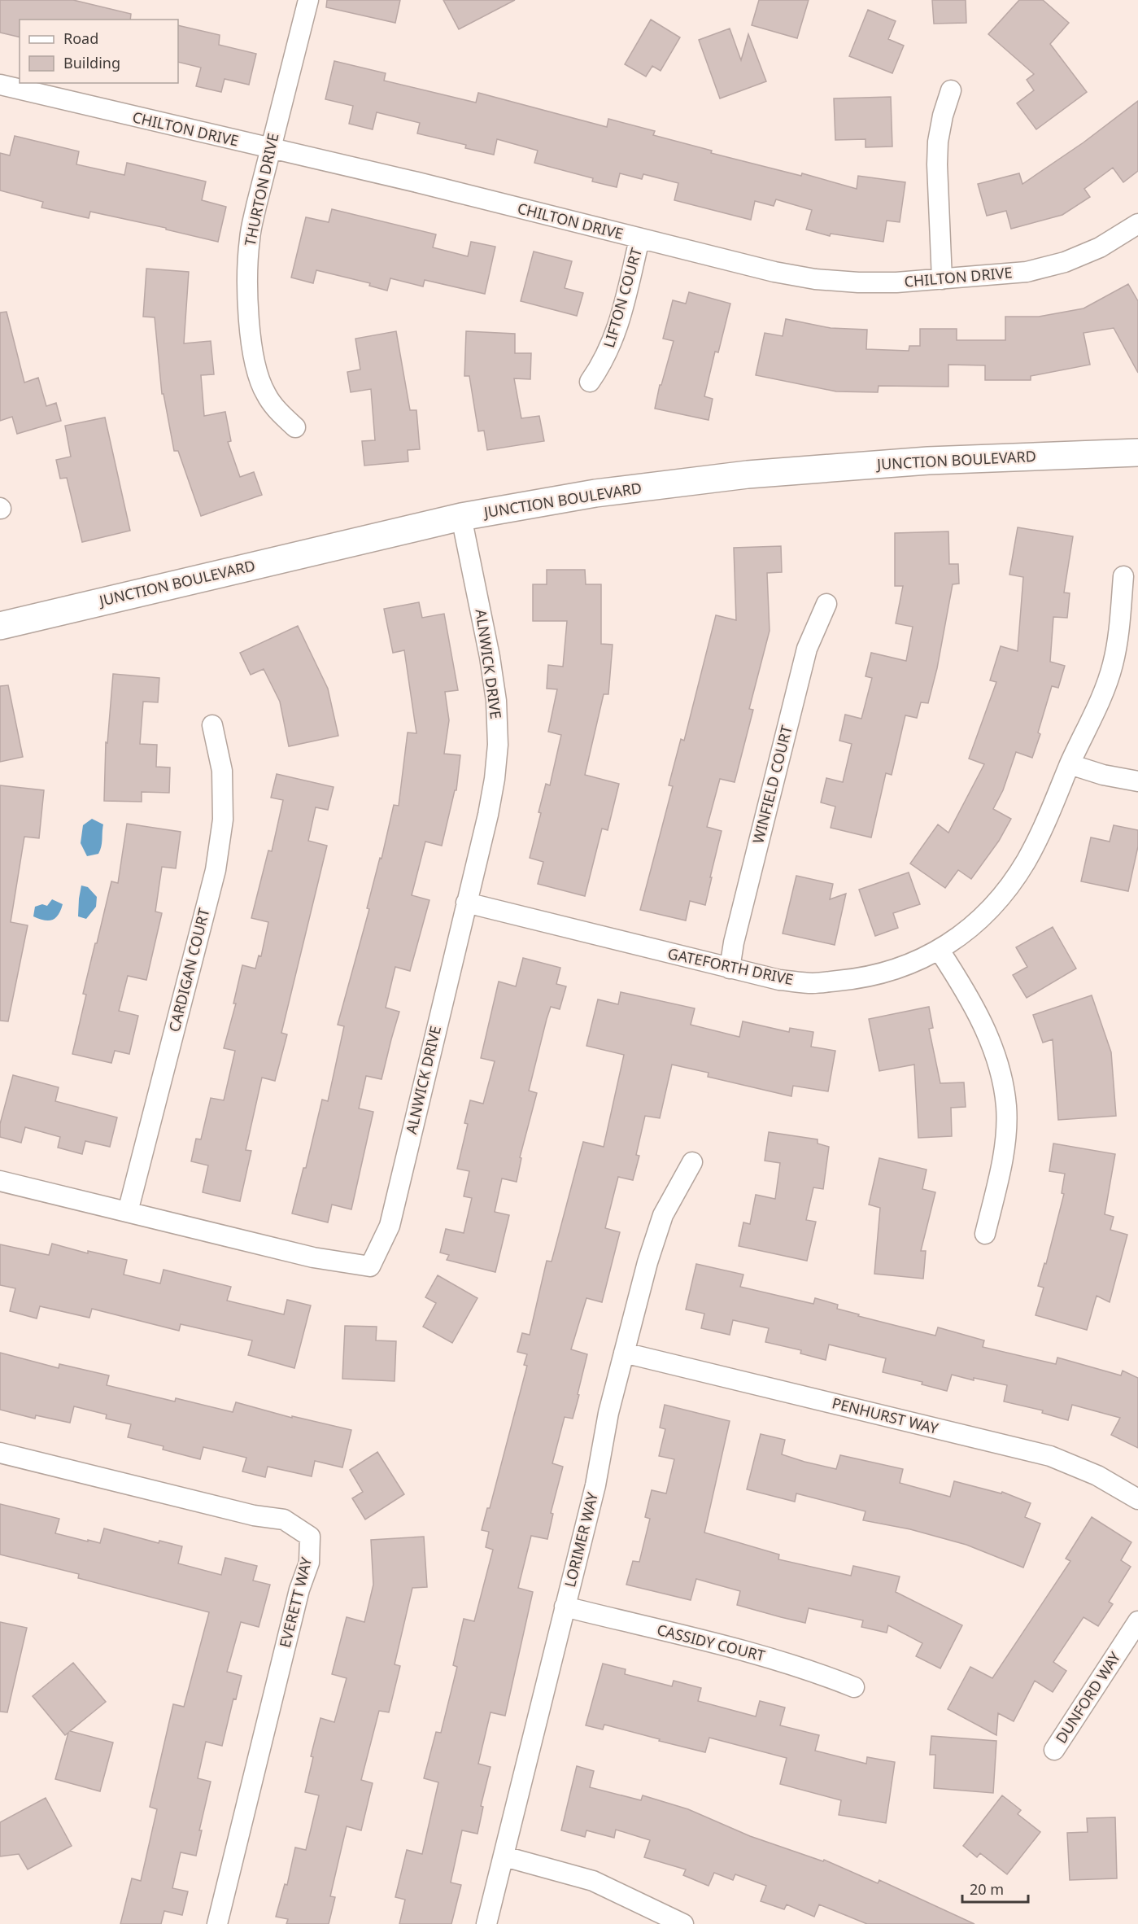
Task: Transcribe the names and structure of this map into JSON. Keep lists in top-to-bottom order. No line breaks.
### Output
{"streets":{"main road":["JUNCTION BOULEVARD"],"street":["CHILTON DRIVE","THURTON DRIVE","LIFTON COURT","ALNWICK DRIVE","WINFIELD COURT","GATEFORTH DRIVE","CARDIGAN COURT","PENHURST WAY","LORIMER WAY","EVERETT WAY","CASSIDY COURT","DUNFORD WAY"]},"crossings":[["CHILTON DRIVE","THURTON DRIVE"],["CHILTON DRIVE","LIFTON COURT"],["JUNCTION BOULEVARD","ALNWICK DRIVE"],["ALNWICK DRIVE","GATEFORTH DRIVE"],["ALNWICK DRIVE","CARDIGAN COURT"],["WINFIELD COURT","GATEFORTH DRIVE"],["PENHURST WAY","LORIMER WAY"],["LORIMER WAY","CASSIDY COURT"]],"legend":["Road","Building"],"scale_bar":"20 m"}
